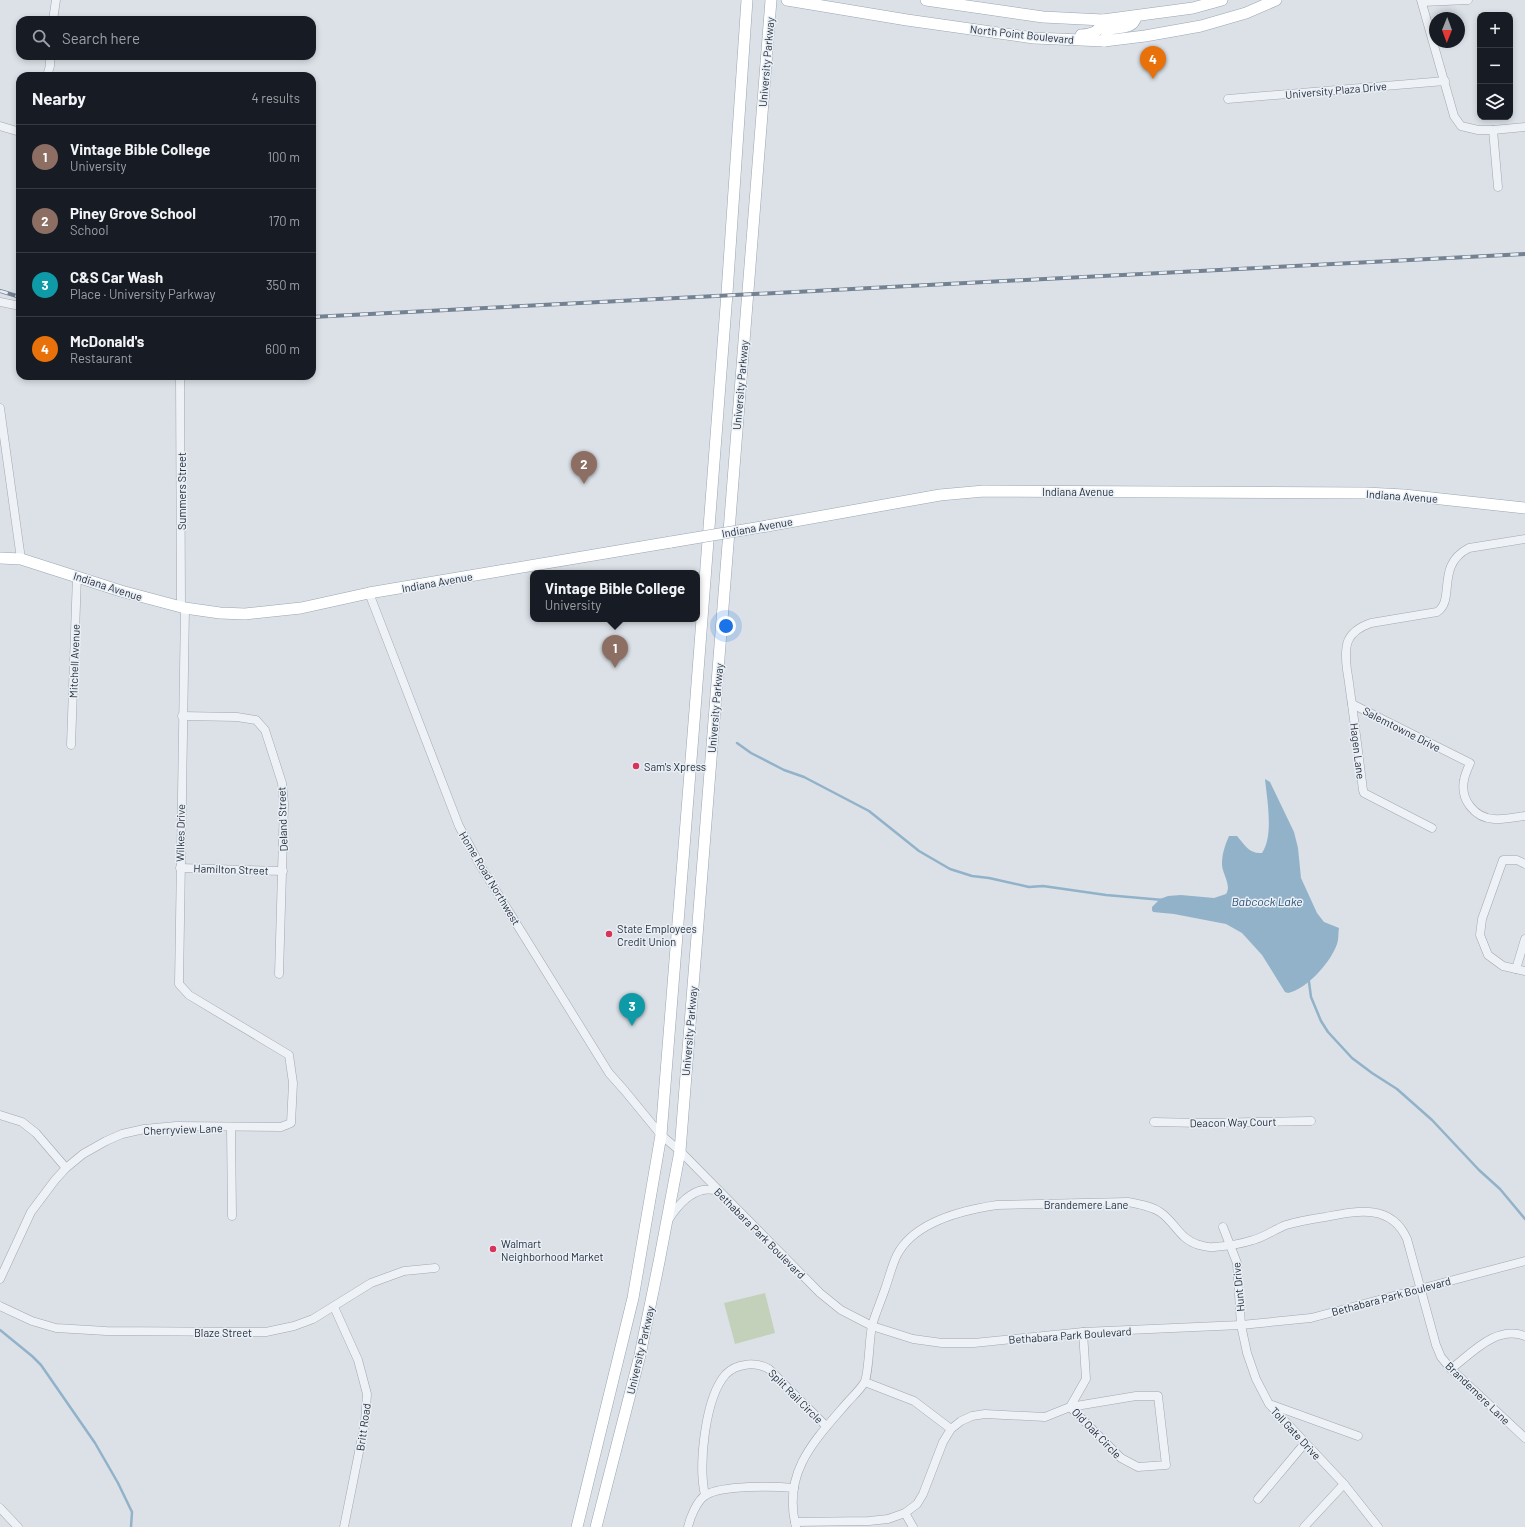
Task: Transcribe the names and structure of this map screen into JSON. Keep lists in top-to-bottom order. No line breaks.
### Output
{"streets":{"main road":["North Point Boulevard","University Parkway","Indiana Avenue"],"street":["University Plaza Drive","Summers Street","Mitchell Avenue","Salemtowne Drive","Hagen Lane","Deland Street","Wilkes Drive","Hamilton Street","Home Road Northwest","Deacon Way Court","Cherryview Lane","Brandemere Lane","Bethabara Park Boulevard","Hunt Drive","Blaze Street","Split Rail Circle","Britt Road","Old Oak Circle","Toll Gate Drive"]},"crossings":[["University Parkway","Home Road Northwest"],["University Parkway","Bethabara Park Boulevard"],["Summers Street","Indiana Avenue"],["Summers Street","Wilkes Drive"],["Indiana Avenue","Mitchell Avenue"],["Indiana Avenue","Wilkes Drive"],["Indiana Avenue","Home Road Northwest"],["Salemtowne Drive","Hagen Lane"],["Deland Street","Wilkes Drive"],["Deland Street","Hamilton Street"],["Wilkes Drive","Hamilton Street"],["Wilkes Drive","Cherryview Lane"],["Home Road Northwest","Bethabara Park Boulevard"],["Brandemere Lane","Bethabara Park Boulevard"],["Brandemere Lane","Hunt Drive"],["Bethabara Park Boulevard","Hunt Drive"],["Bethabara Park Boulevard","Toll Gate Drive"],["Hunt Drive","Toll Gate Drive"],["Blaze Street","Britt Road"]],"water":["Babcock Lake"],"places":["Sam's Xpress","State Employees Credit Union","Walmart Neighborhood Market"],"north":"bottom","page":{"map_buttons":["+","−"],"search":"Search here","pins":["4","2","1","3"],"heading":["Nearby","4 results"],"list":[{"mark":"1","name":"Vintage Bible College","note":"University","value":"100 m"},{"mark":"2","name":"Piney Grove School","note":"School","value":"170 m"},{"mark":"3","name":"C&S Car Wash","note":"Place · University Parkway","value":"350 m"},{"mark":"4","name":"McDonald's","note":"Restaurant","value":"600 m"}],"popup":["Vintage Bible College","University"]}}
